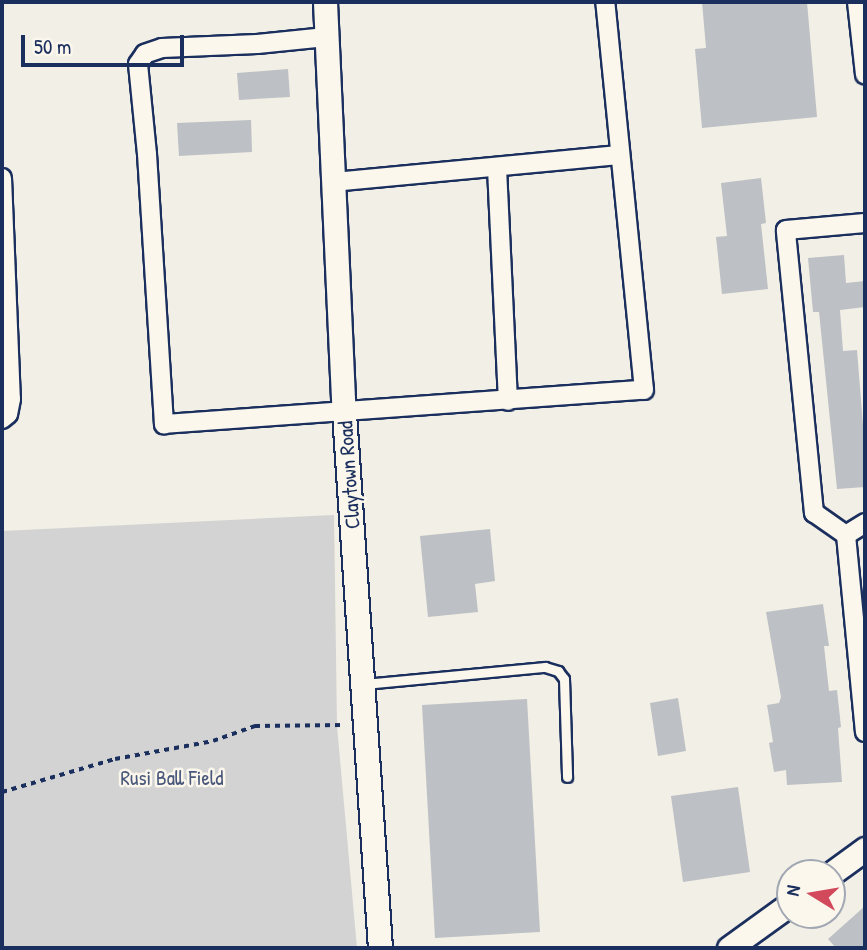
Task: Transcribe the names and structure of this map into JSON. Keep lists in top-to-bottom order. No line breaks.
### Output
{"streets":{"street":["Claytown Road"]},"parks":["Rusi Ball Field"],"scale_bar":"50 m","north":"left"}
